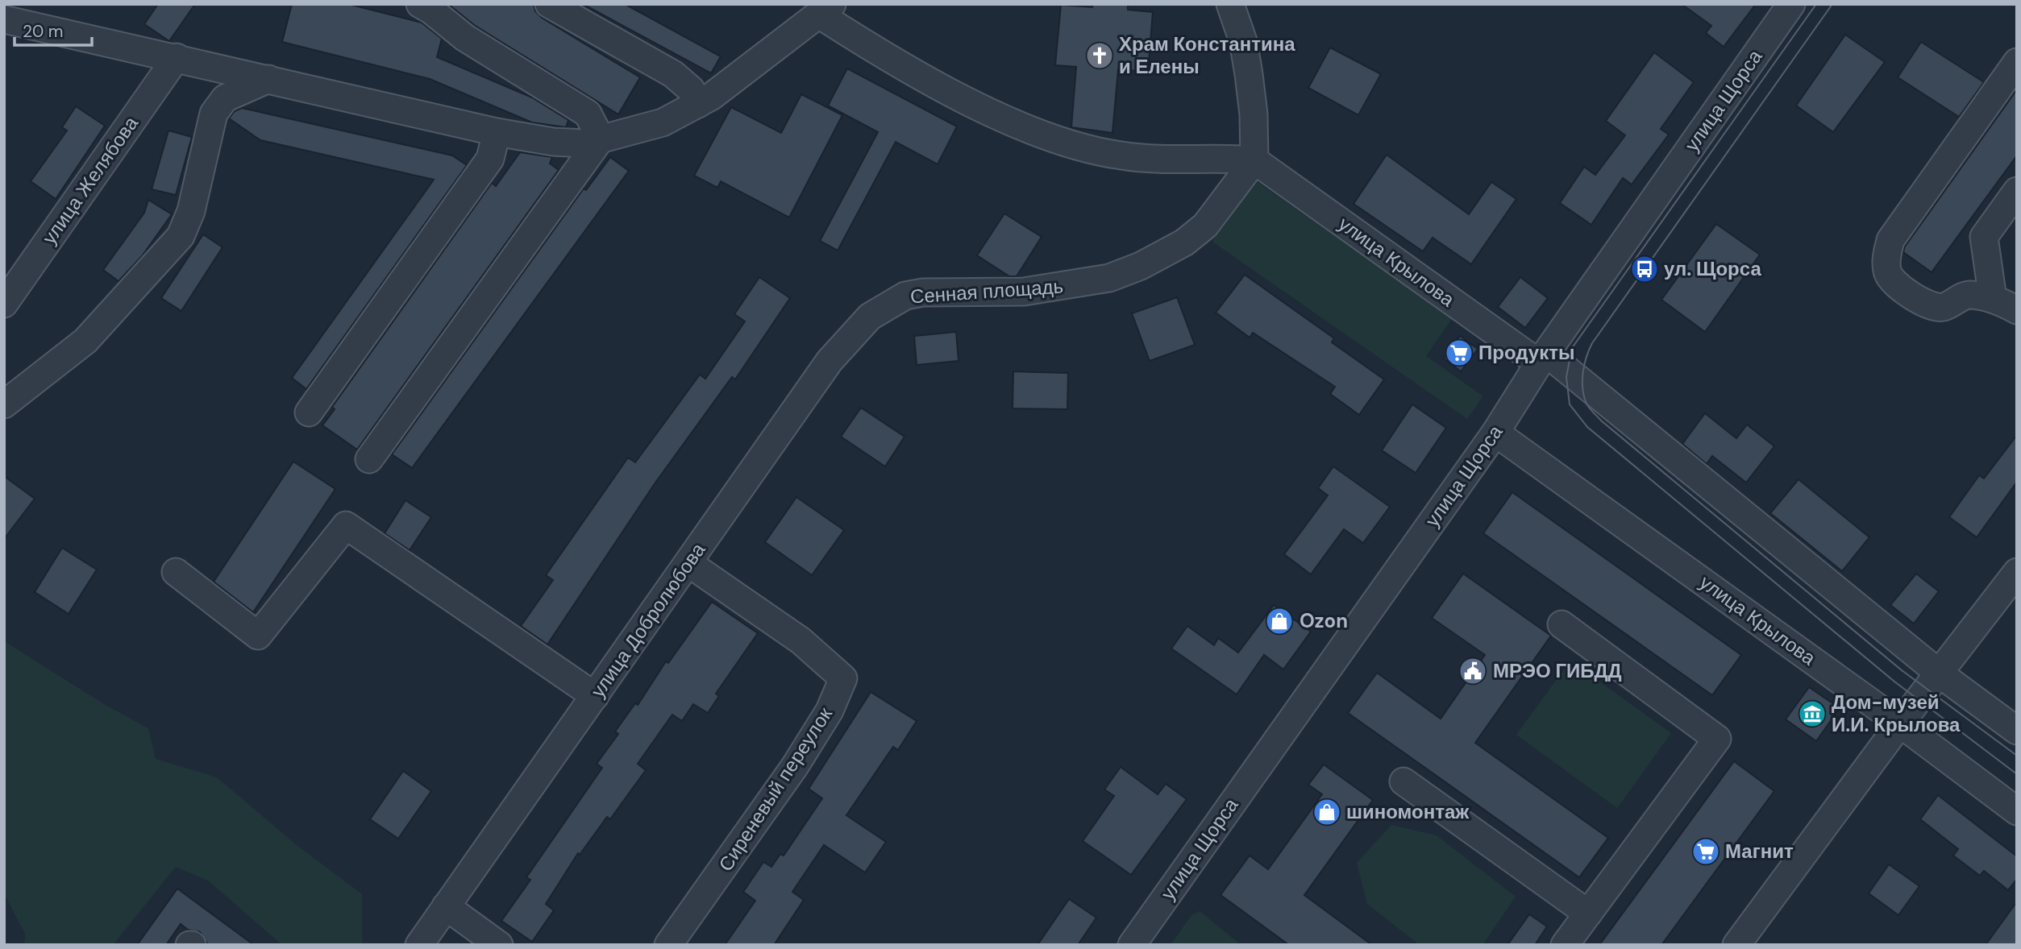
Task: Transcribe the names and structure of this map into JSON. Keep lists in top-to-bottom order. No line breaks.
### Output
{"streets":{"street":["улица Щорса","улица Желябова","улица Крылова","Сенная площадь","улица Добролюбова","Сиреневый переулок"]},"crossings":[["улица Щорса","улица Крылова"],["улица Крылова","Сенная площадь"],["Сенная площадь","улица Добролюбова"],["улица Добролюбова","Сиреневый переулок"]],"places":{"church":["Храм Константина и Елены"],"bus stop":["ул. Щорса"],"supermarket":["Продукты","Магнит"],"shop":["Ozon","шиномонтаж"],"public building":["МРЭО ГИБДД"],"museum":["Дом-музей И.И. Крылова"]},"scale_bar":"20 m"}
